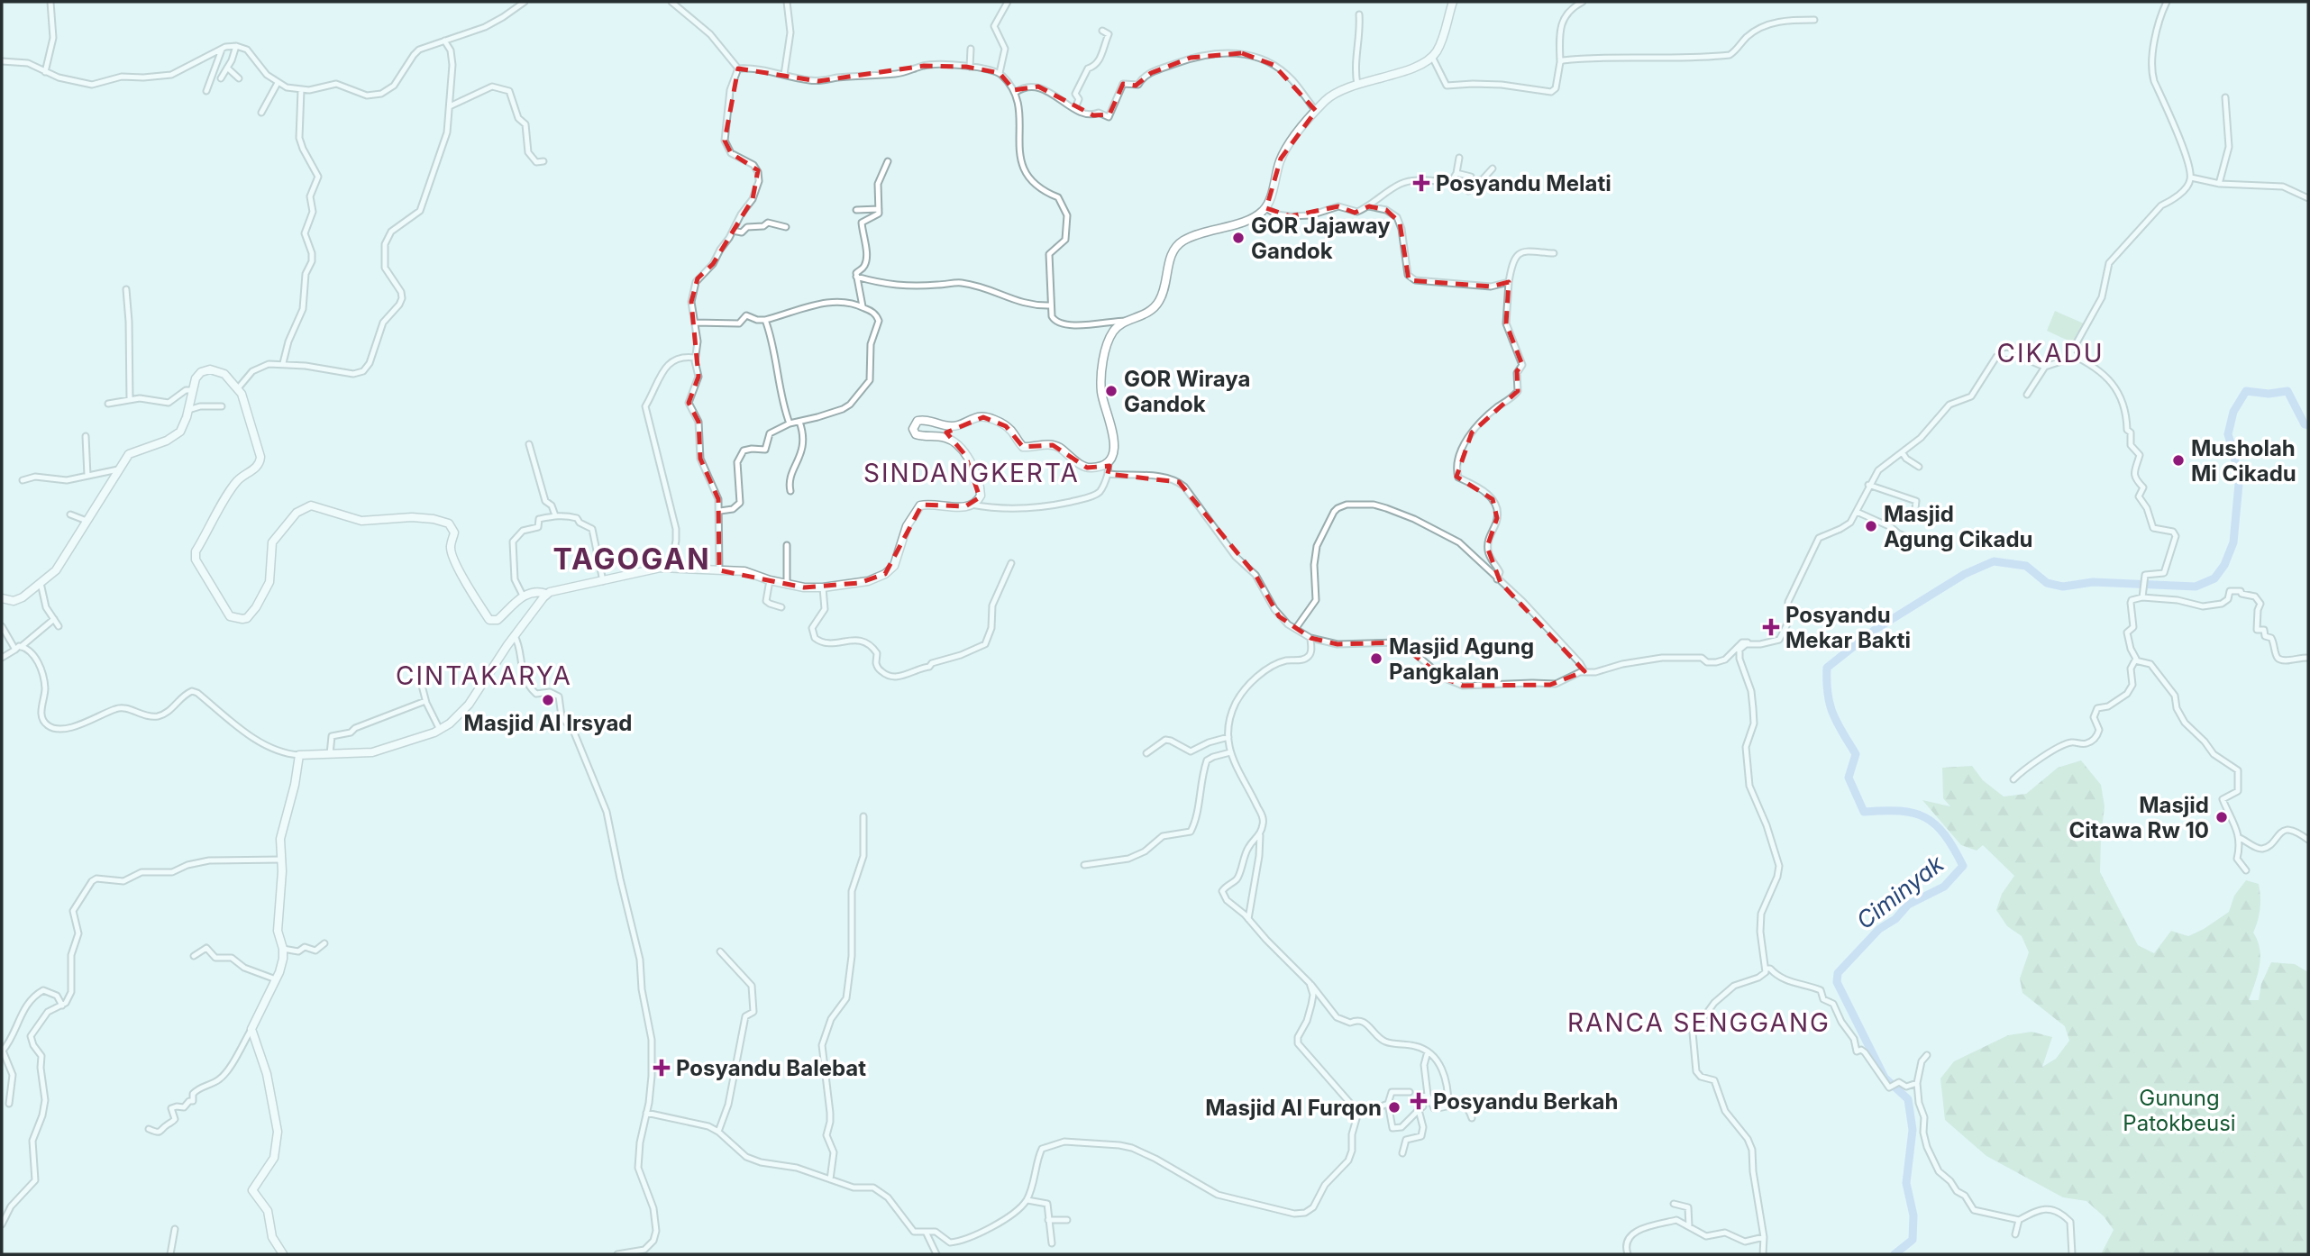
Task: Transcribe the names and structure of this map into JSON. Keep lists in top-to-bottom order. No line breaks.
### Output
{"districts":["CIKADU","SINDANGKERTA","TAGOGAN","CINTAKARYA","RANCA SENGGANG"],"water":["Ciminyak"],"parks":["Gunung Patokbeusi"],"places":{"health":["Posyandu Melati","Posyandu Mekar Bakti","Posyandu Balebat","Posyandu Berkah"],"other":["GOR Jajaway Gandok","GOR Wiraya Gandok","Musholah Mi Cikadu","Masjid Agung Cikadu","Masjid Agung Pangkalan","Masjid Al Irsyad","Masjid Citawa Rw 10","Masjid Al Furqon"]}}
